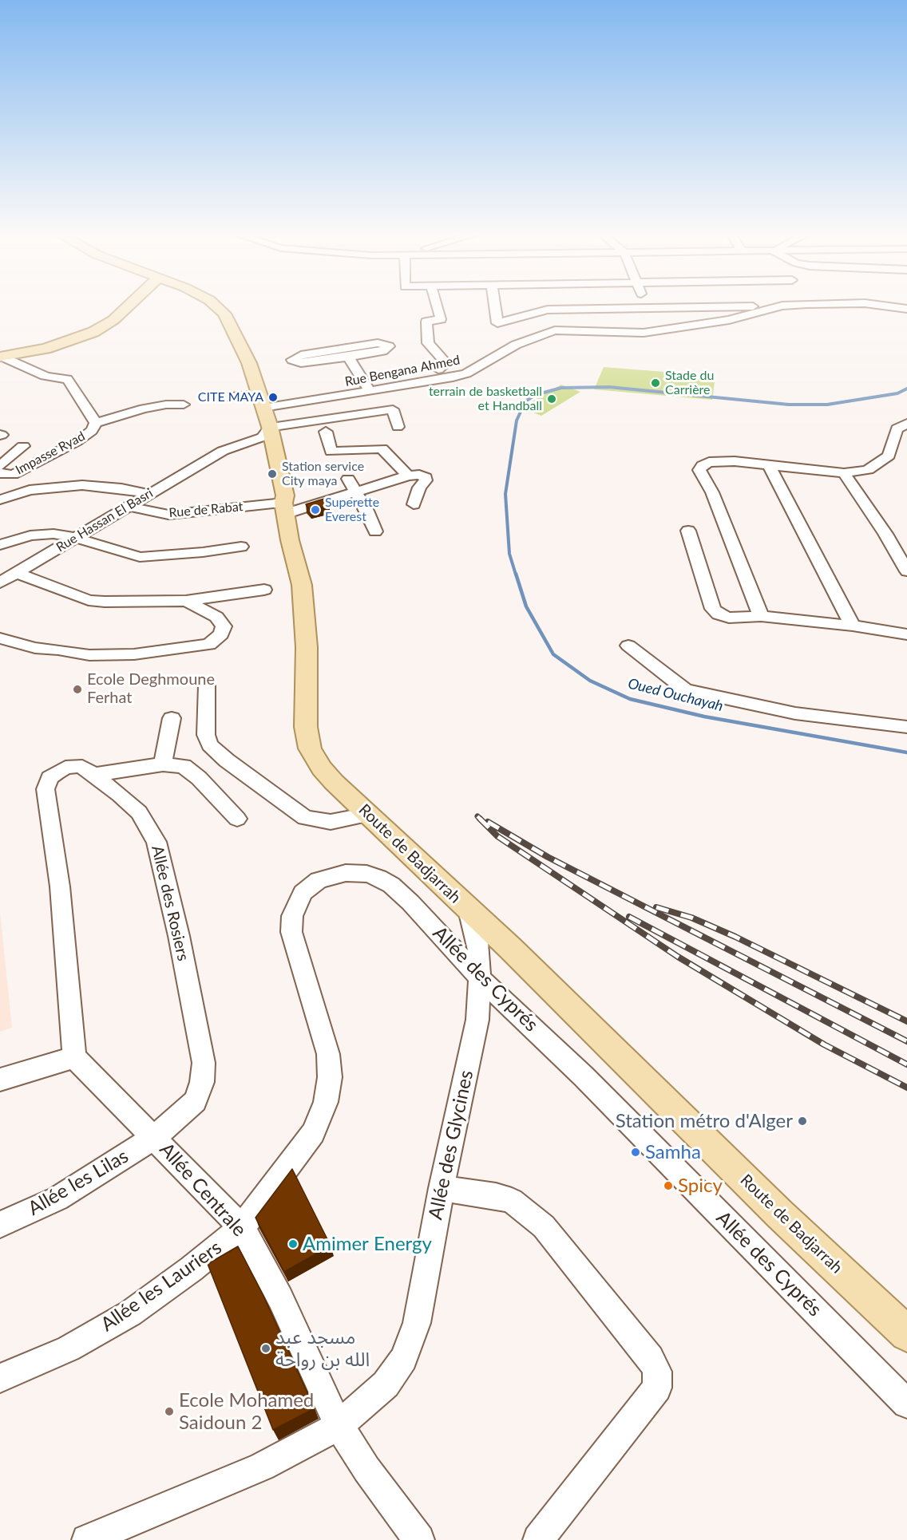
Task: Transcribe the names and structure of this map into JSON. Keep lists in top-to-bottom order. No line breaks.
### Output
{"streets":{"main road":["Route de Badjarrah"],"street":["Rue Bengana Ahmed","Impasse Ryad","Rue de Rabat","Rue Hassan El Basri","Allée des Rosiers","Allée des Cyprés","Allée des Glycines","Allée les Lilas","Allée Centrale","Allée les Lauriers"]},"crossings":[["Rue Bengana Ahmed","Rue Hassan El Basri"],["Rue Bengana Ahmed","Route de Badjarrah"],["Rue de Rabat","Rue Hassan El Basri"],["Rue de Rabat","Route de Badjarrah"],["Rue Hassan El Basri","Route de Badjarrah"],["Route de Badjarrah","Allée des Glycines"],["Allée des Rosiers","Allée les Lilas"],["Allée des Rosiers","Allée Centrale"],["Allée des Cyprés","Allée des Glycines"],["Allée des Cyprés","Allée Centrale"],["Allée des Cyprés","Allée les Lauriers"],["Allée des Glycines","Allée Centrale"],["Allée les Lilas","Allée Centrale"],["Allée Centrale","Allée les Lauriers"]],"water":["Oued Ouchayah"],"places":["Stade du Carrière","CITE MAYA","terrain de basketball et Handball","Station service City maya","Superette Everest","Ecole Deghmoune Ferhat","Station métro d'Alger","Samha","Spicy","Amimer Energy","مسجد عبد الله بن رواحة","Ecole Mohamed Saidoun 2"]}
